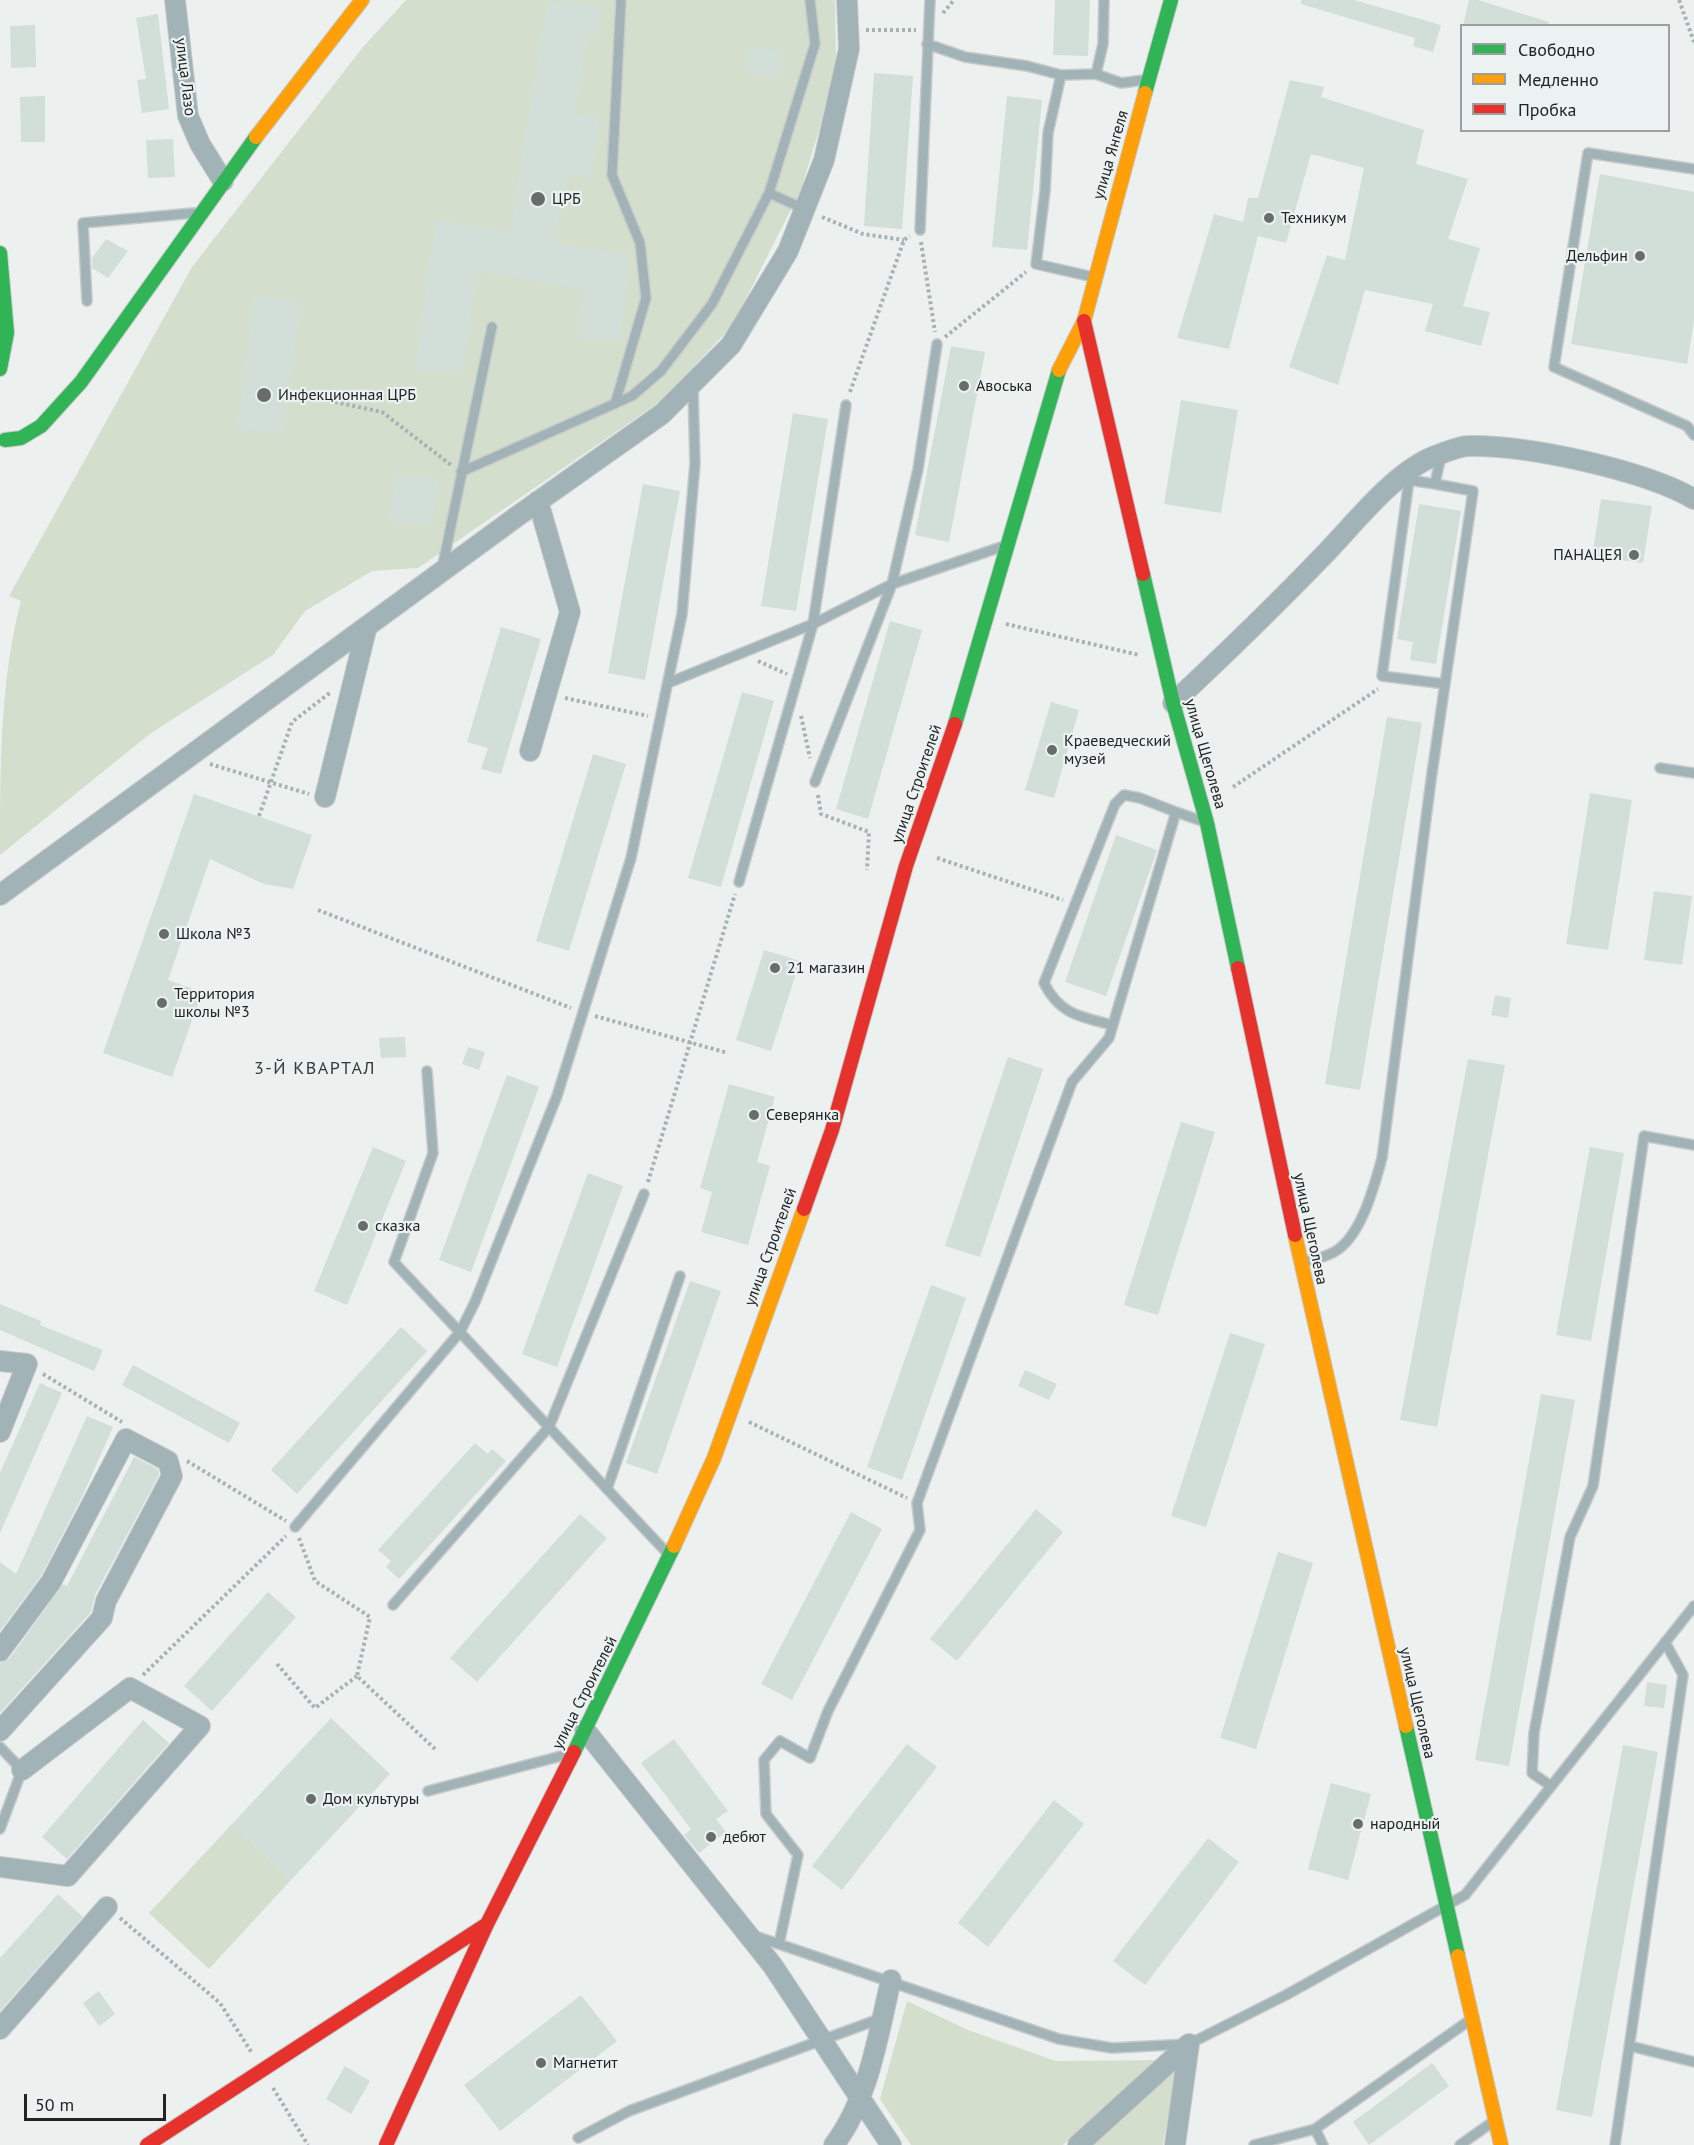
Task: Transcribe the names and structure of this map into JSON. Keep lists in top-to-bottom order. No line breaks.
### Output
{"streets":{"street":["улица Лазо","улица Янгеля","улица Щеголева","улица Строителей"]},"crossings":[["улица Янгеля","улица Щеголева"],["улица Янгеля","улица Строителей"],["улица Щеголева","улица Строителей"]],"districts":["3-Й КВАРТАЛ"],"places":["ЦРБ","Техникум","Дельфин","Авоська","Инфекционная ЦРБ","ПАНАЦЕЯ","Краеведческий музей","Школа №3","21 магазин","Территория школы №3","Северянка","сказка","Дом культуры","народный","дебют","Магнетит"],"legend":["Свободно","Медленно","Пробка"],"scale_bar":"50 m"}
